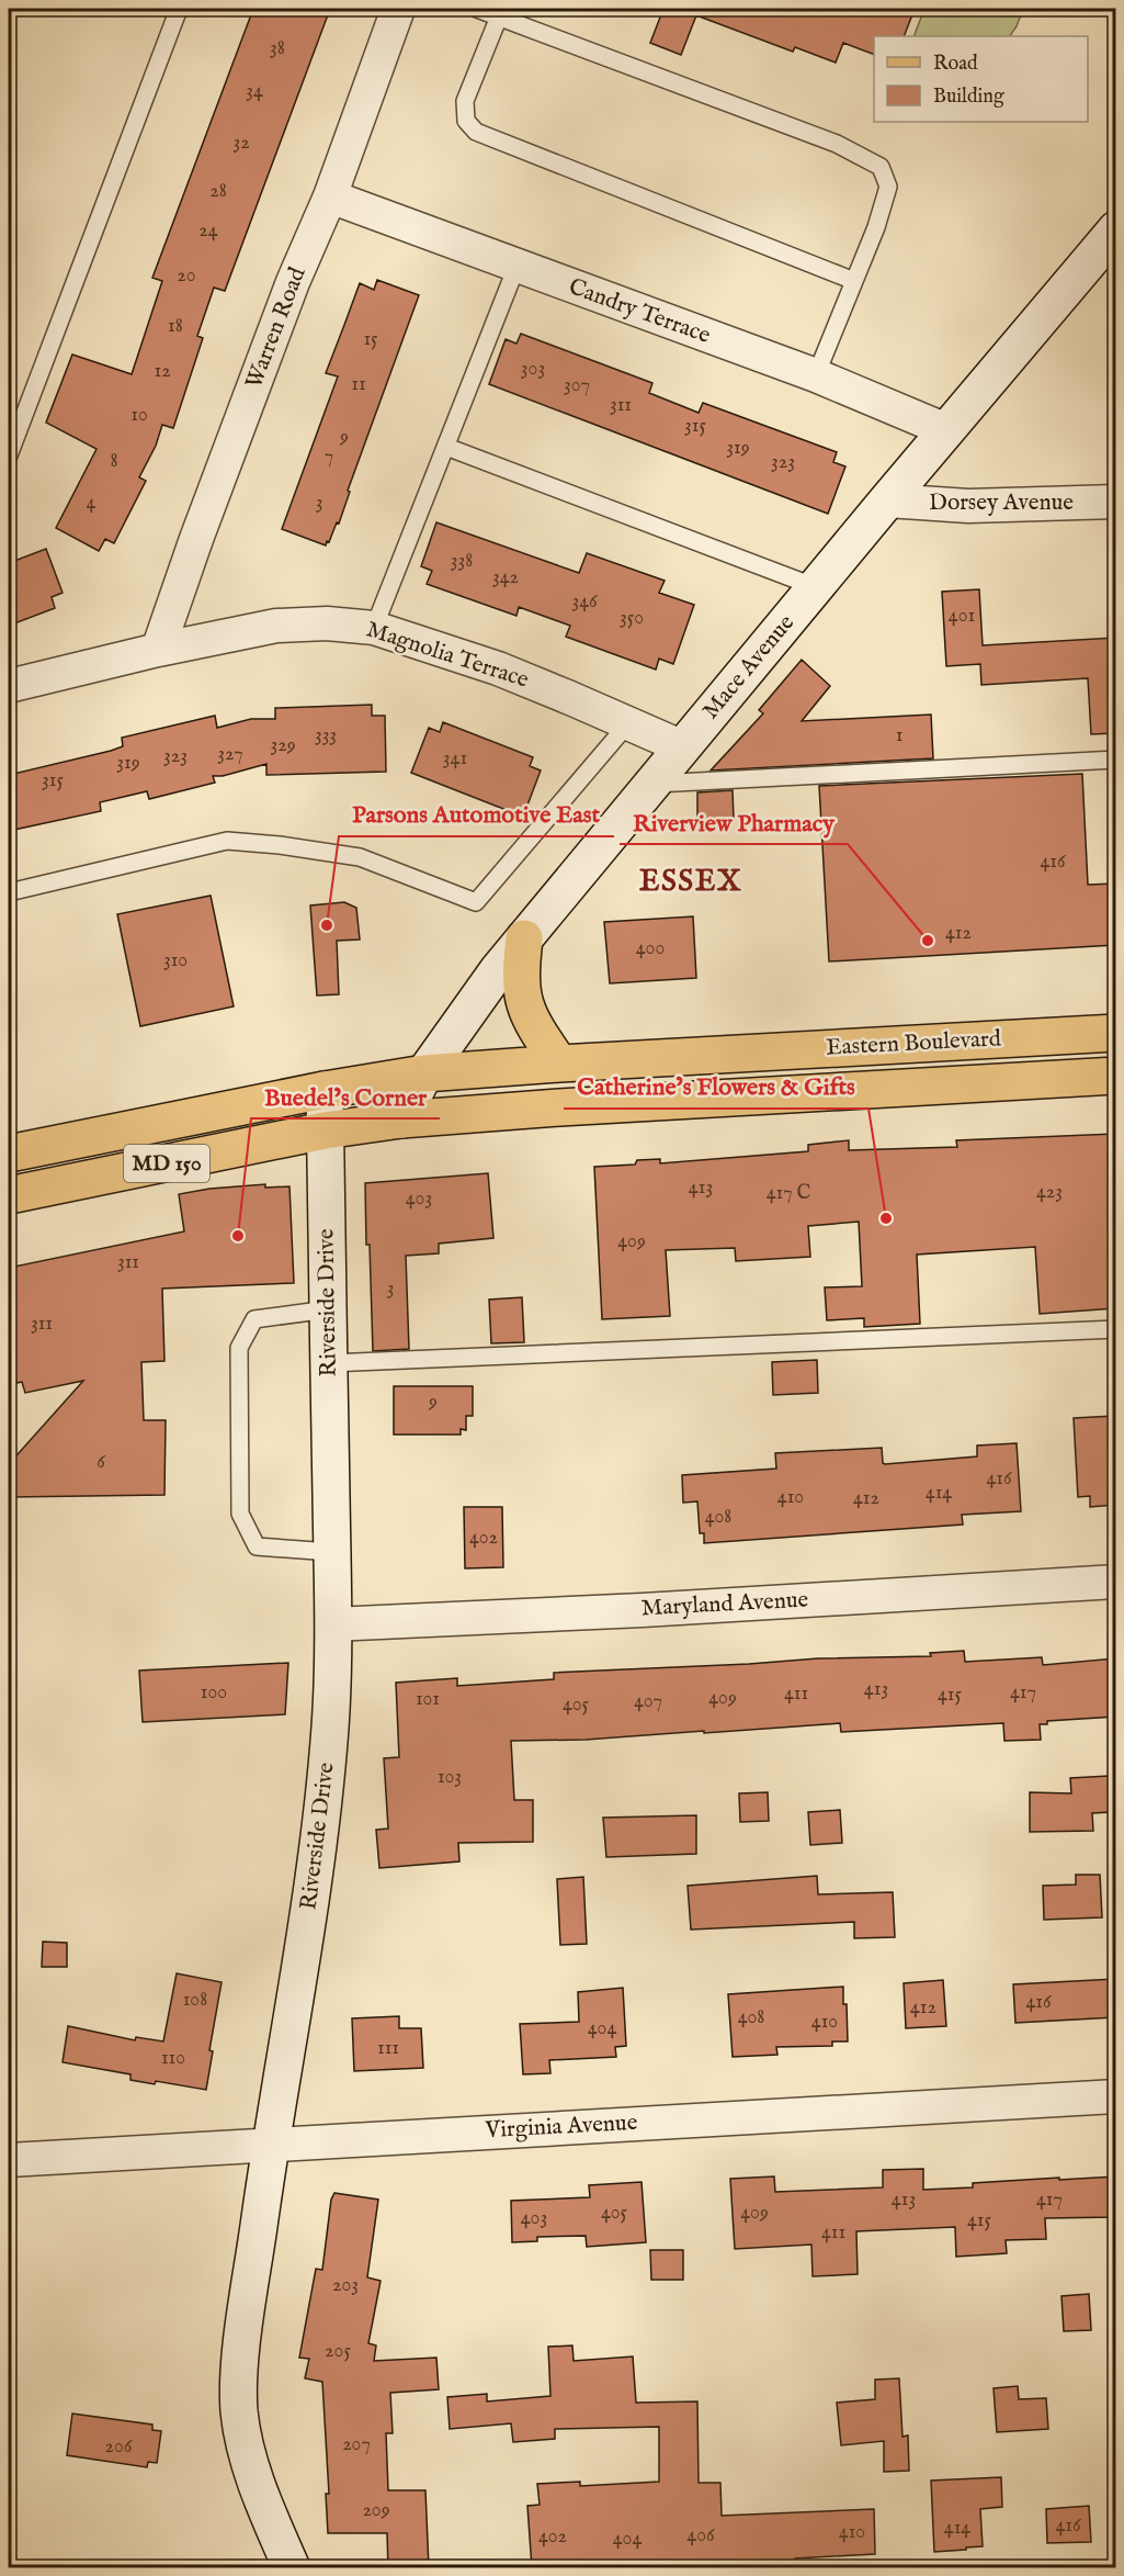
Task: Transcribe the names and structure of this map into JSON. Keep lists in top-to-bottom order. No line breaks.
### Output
{"streets":{"main road":["Eastern Boulevard","MD 150"],"street":["Candry Terrace","Warren Road","Dorsey Avenue","Magnolia Terrace","Mace Avenue","Riverside Drive","Maryland Avenue","Virginia Avenue"]},"crossings":[["Candry Terrace","Warren Road"],["Candry Terrace","Mace Avenue"],["Warren Road","Magnolia Terrace"],["Dorsey Avenue","Mace Avenue"],["Magnolia Terrace","Mace Avenue"],["Mace Avenue","Eastern Boulevard"],["Eastern Boulevard","Riverside Drive"],["Riverside Drive","Maryland Avenue"],["Riverside Drive","Virginia Avenue"]],"districts":["ESSEX"],"places":["Parsons Automotive East","Riverview Pharmacy","Catherine’s Flowers & Gifts","Buedel’s Corner"],"house_numbers":["38","34","32","28","24","20","18","15","303","12","11","307","311","10","315","9","319","7","8","323","4","3","338","342","346","401","350","333","1","329","327","323","341","319","315","416","412","400","310","413","423","417 C","403","409","311","3","311","9","6","416","414","410","412","408","402","413","100","417","411","415","409","101","407","405","103","108","416","412","408","410","404","111","110","413","417","405","409","403","415","411","203","205","207","206","209","416","414","410","406","402","404"],"legend":["Road","Building"]}
